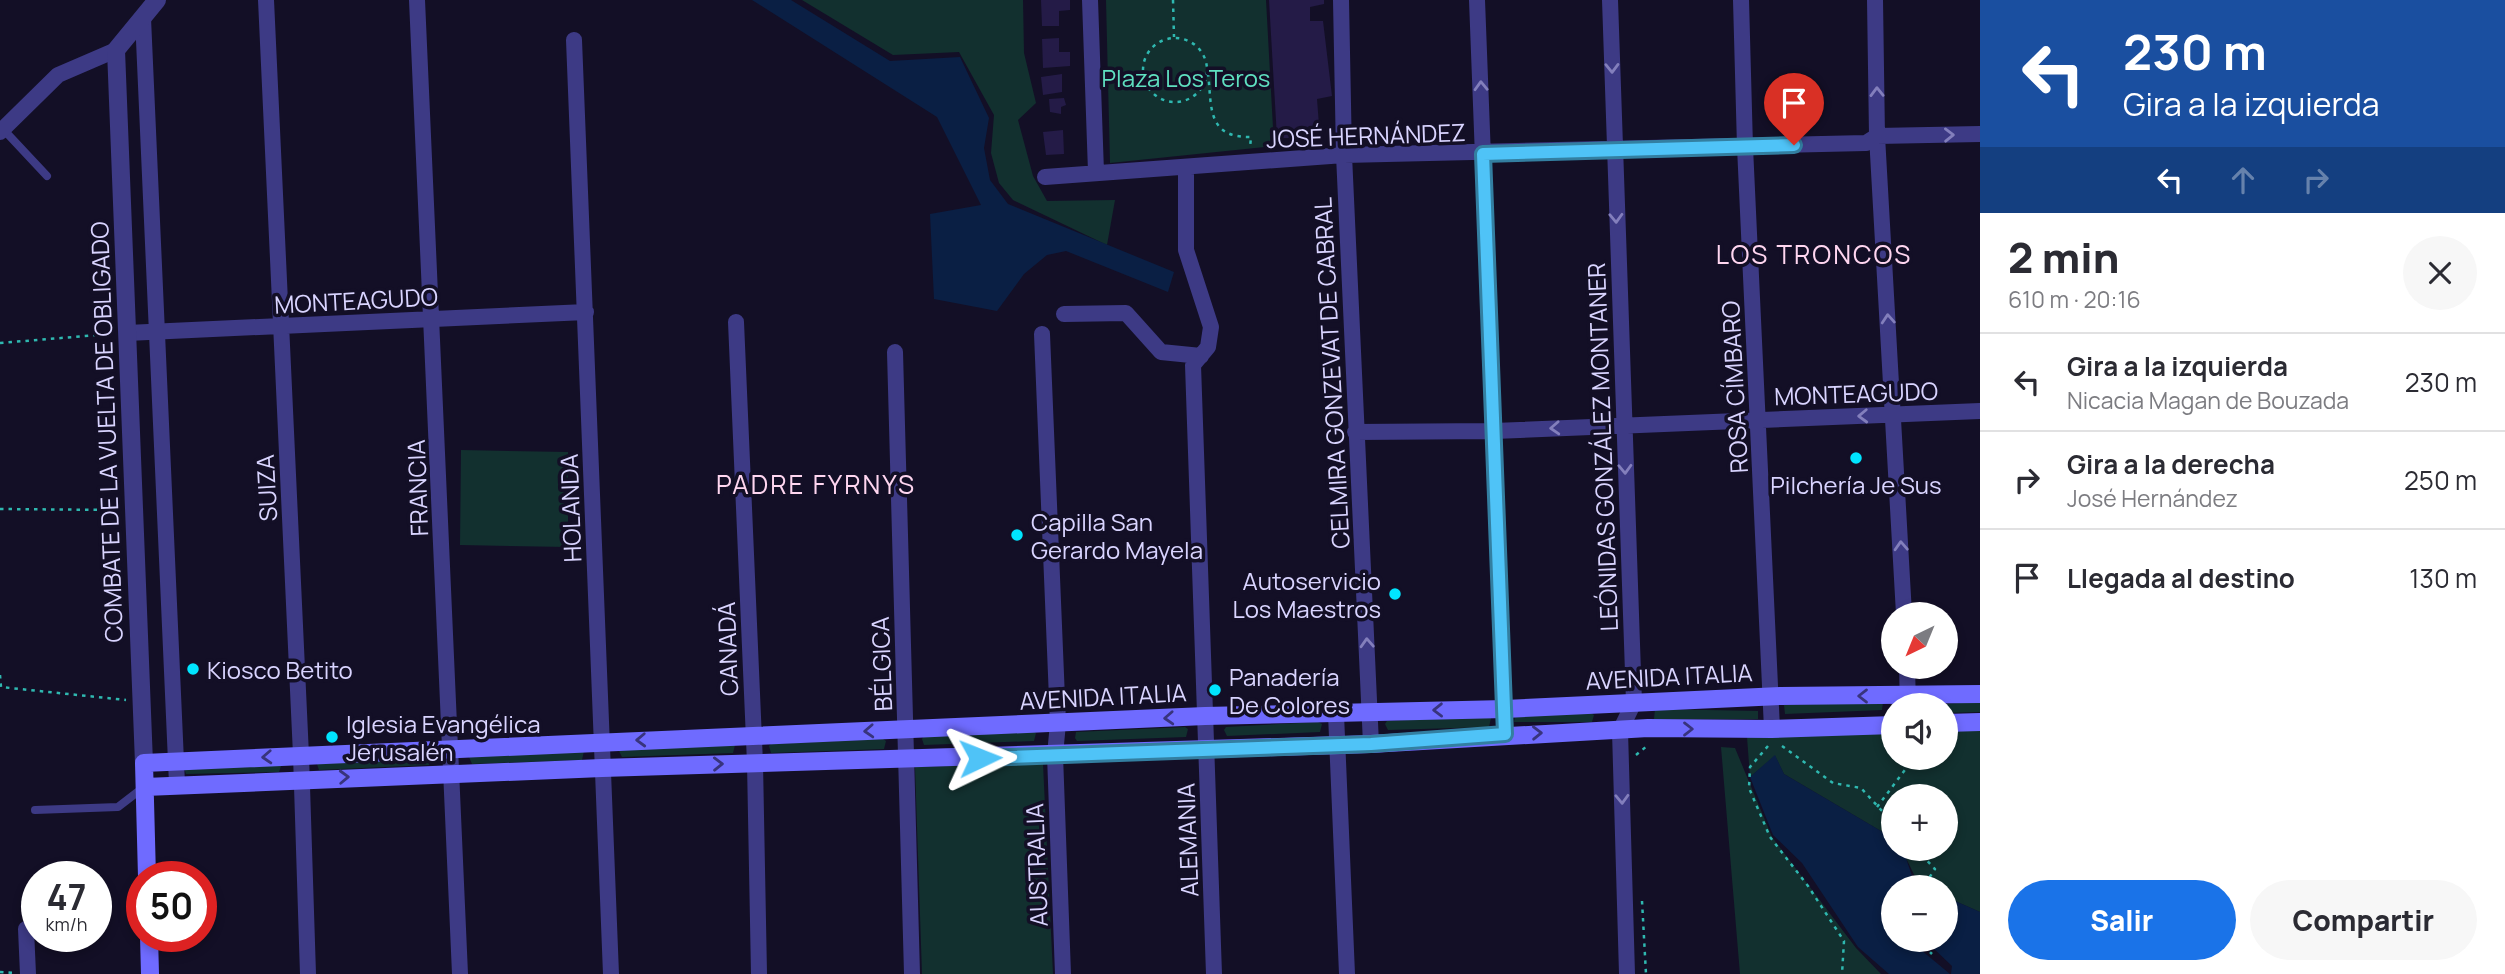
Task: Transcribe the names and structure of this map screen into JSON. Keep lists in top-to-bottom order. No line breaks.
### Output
{"streets":{"main road":["COMBATE DE LA VUELTA DE OBLIGADO","AVENIDA ITALIA"],"street":["JOSÉ HERNÁNDEZ","MONTEAGUDO","CELMIRA GONZEVAT DE CABRAL","ROSA CÍMBARO","LEÓNIDAS GONZÁLEZ MONTANER","SUIZA","FRANCIA","HOLANDA","CANADÁ","BÉLGICA","ALEMANIA","AUSTRALIA"]},"crossings":[["JOSÉ HERNÁNDEZ","CELMIRA GONZEVAT DE CABRAL"],["JOSÉ HERNÁNDEZ","ROSA CÍMBARO"],["JOSÉ HERNÁNDEZ","LEÓNIDAS GONZÁLEZ MONTANER"],["JOSÉ HERNÁNDEZ","ALEMANIA"],["MONTEAGUDO","CELMIRA GONZEVAT DE CABRAL"],["MONTEAGUDO","ROSA CÍMBARO"],["MONTEAGUDO","COMBATE DE LA VUELTA DE OBLIGADO"],["MONTEAGUDO","LEÓNIDAS GONZÁLEZ MONTANER"],["MONTEAGUDO","SUIZA"],["MONTEAGUDO","FRANCIA"],["MONTEAGUDO","HOLANDA"],["CELMIRA GONZEVAT DE CABRAL","AVENIDA ITALIA"],["ROSA CÍMBARO","AVENIDA ITALIA"],["COMBATE DE LA VUELTA DE OBLIGADO","AVENIDA ITALIA"],["LEÓNIDAS GONZÁLEZ MONTANER","AVENIDA ITALIA"],["SUIZA","AVENIDA ITALIA"],["FRANCIA","AVENIDA ITALIA"],["HOLANDA","AVENIDA ITALIA"],["CANADÁ","AVENIDA ITALIA"],["BÉLGICA","AVENIDA ITALIA"],["AVENIDA ITALIA","ALEMANIA"],["AVENIDA ITALIA","AUSTRALIA"]],"districts":["LOS TRONCOS","PADRE FYRNYS"],"parks":["Plaza Los Teros"],"places":["Pilchería Je Sus","Capilla San Gerardo Mayela","Autoservicio Los Maestros","Kiosco Betito","Panadería De Colores","Iglesia Evangélica Jerusalén"],"north":"bottom left","page":{"turn":["230 m","Gira a la izquierda"],"heading":["2 min","610 m · 20:16"],"list":[{"name":"Gira a la izquierda","note":"Nicacia Magan de Bouzada","value":"230 m"},{"name":"Gira a la derecha","note":"José Hernández","value":"250 m"},{"name":"Llegada al destino","value":"130 m"}],"map_buttons":["+","−"],"speed":"47 km/h","limit":"50","buttons":["Salir","Compartir"]}}
